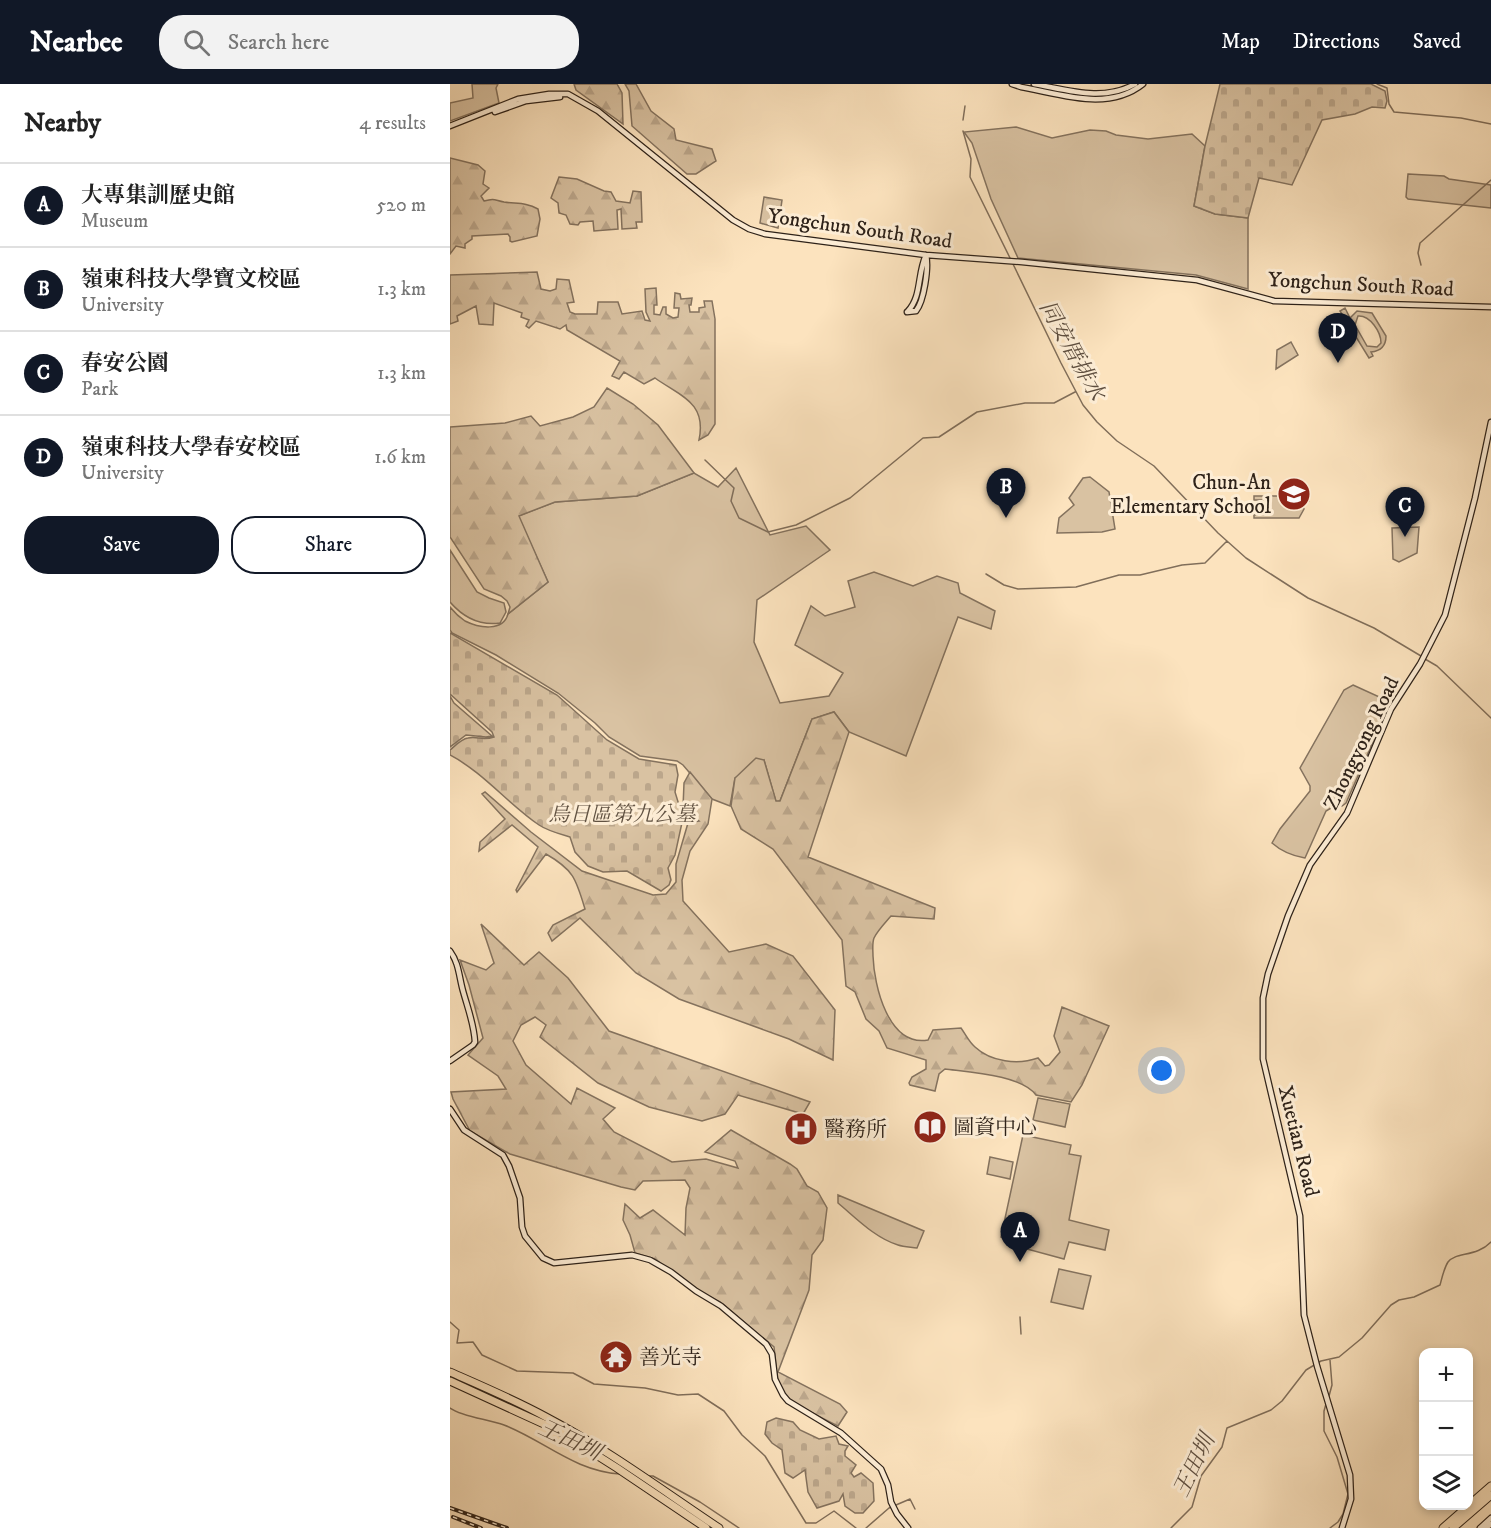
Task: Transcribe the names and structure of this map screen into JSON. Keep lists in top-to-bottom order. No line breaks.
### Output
{"streets":{"street":["Yongchun South Road","Zhongyong Road","Xuetian Road"]},"crossings":[["Zhongyong Road","Xuetian Road"]],"water":["同安厝排水","王田圳"],"parks":["烏日區第九公墓"],"places":{"school or university":["Chun-An Elementary School"],"library":["圖資中心"],"hospital":["醫務所"],"temple":["善光寺"]},"page":{"header":"Nearbee","search":"Search here","nav":["Map","Directions","Saved"],"heading":["Nearby","4 results"],"list":[{"mark":"A","name":"大專集訓歷史館","note":"Museum","value":"520 m"},{"mark":"B","name":"嶺東科技大學寶文校區","note":"University","value":"1.3 km"},{"mark":"C","name":"春安公園","note":"Park","value":"1.3 km"},{"mark":"D","name":"嶺東科技大學春安校區","note":"University","value":"1.6 km"}],"pins":["D","B","C","A"],"buttons":["Save","Share"],"map_buttons":["+","−"]}}
